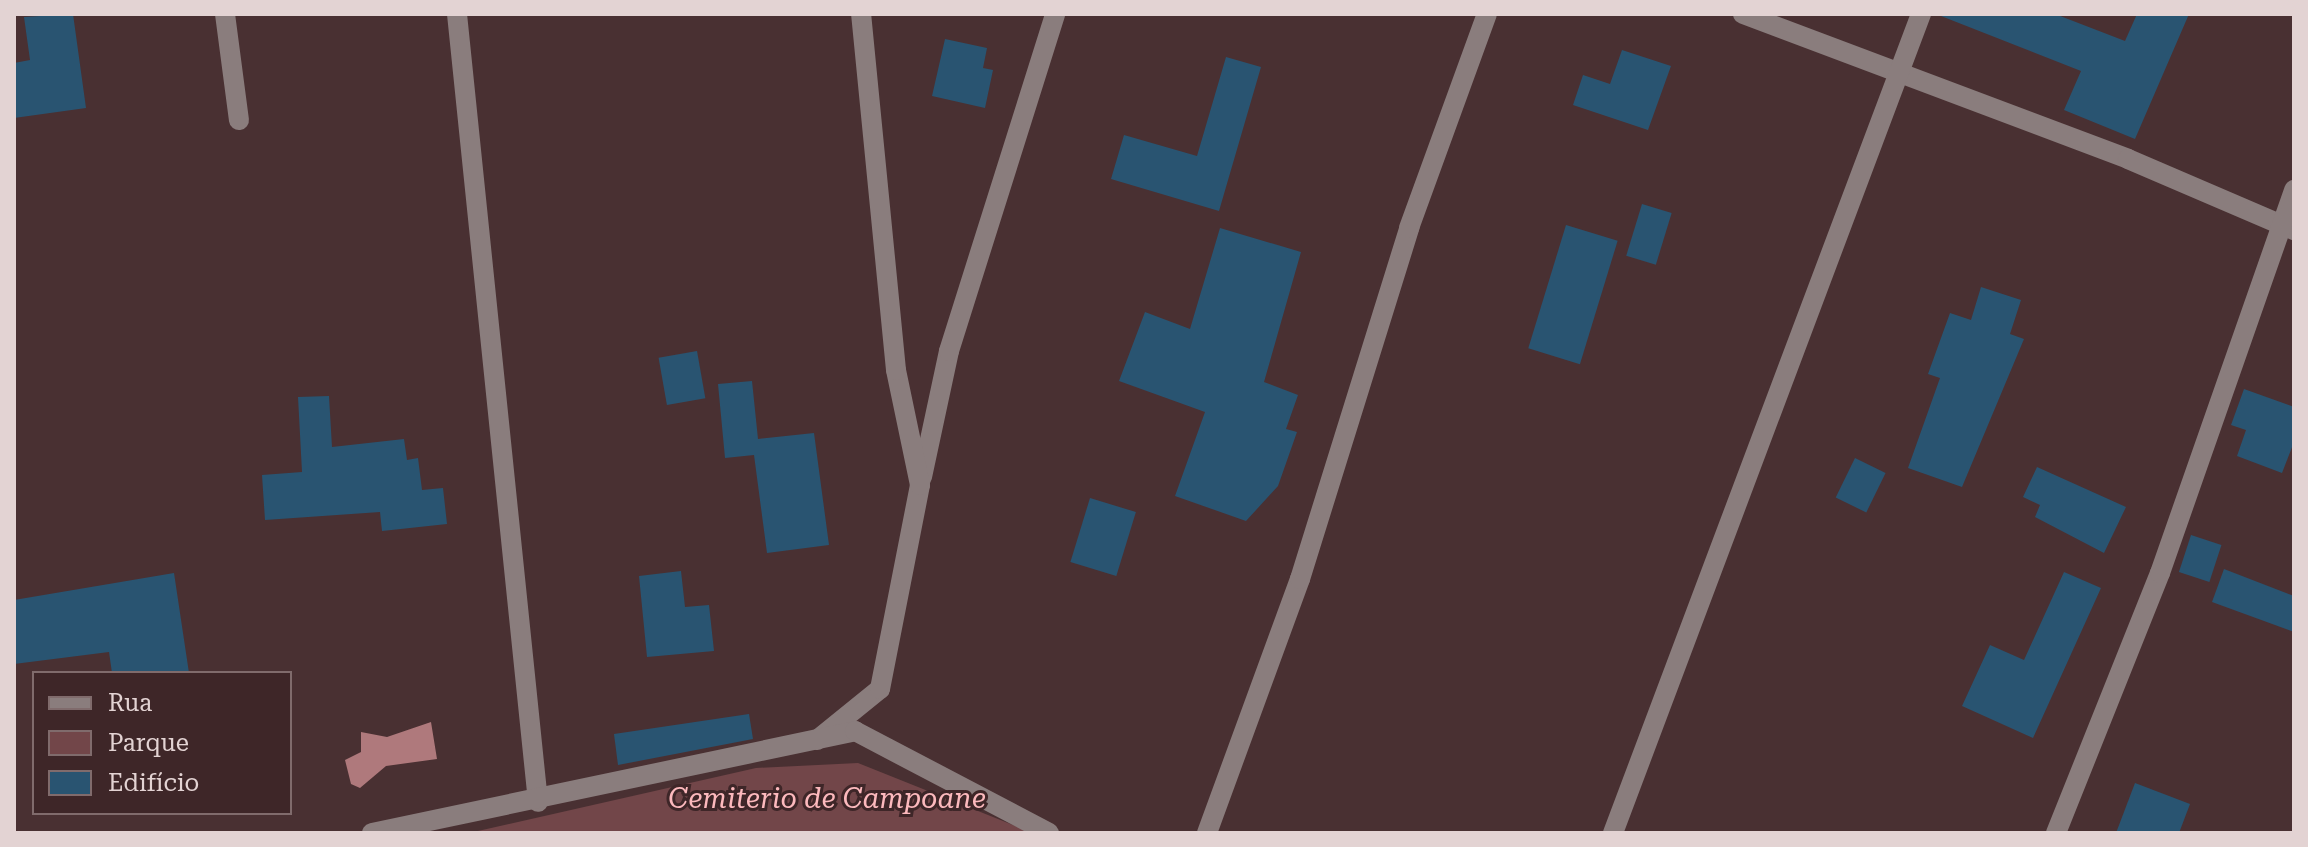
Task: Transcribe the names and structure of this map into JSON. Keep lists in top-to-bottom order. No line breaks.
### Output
{"parks":["Cemiterio de Campoane"],"legend":["Rua","Parque","Edifício"]}
